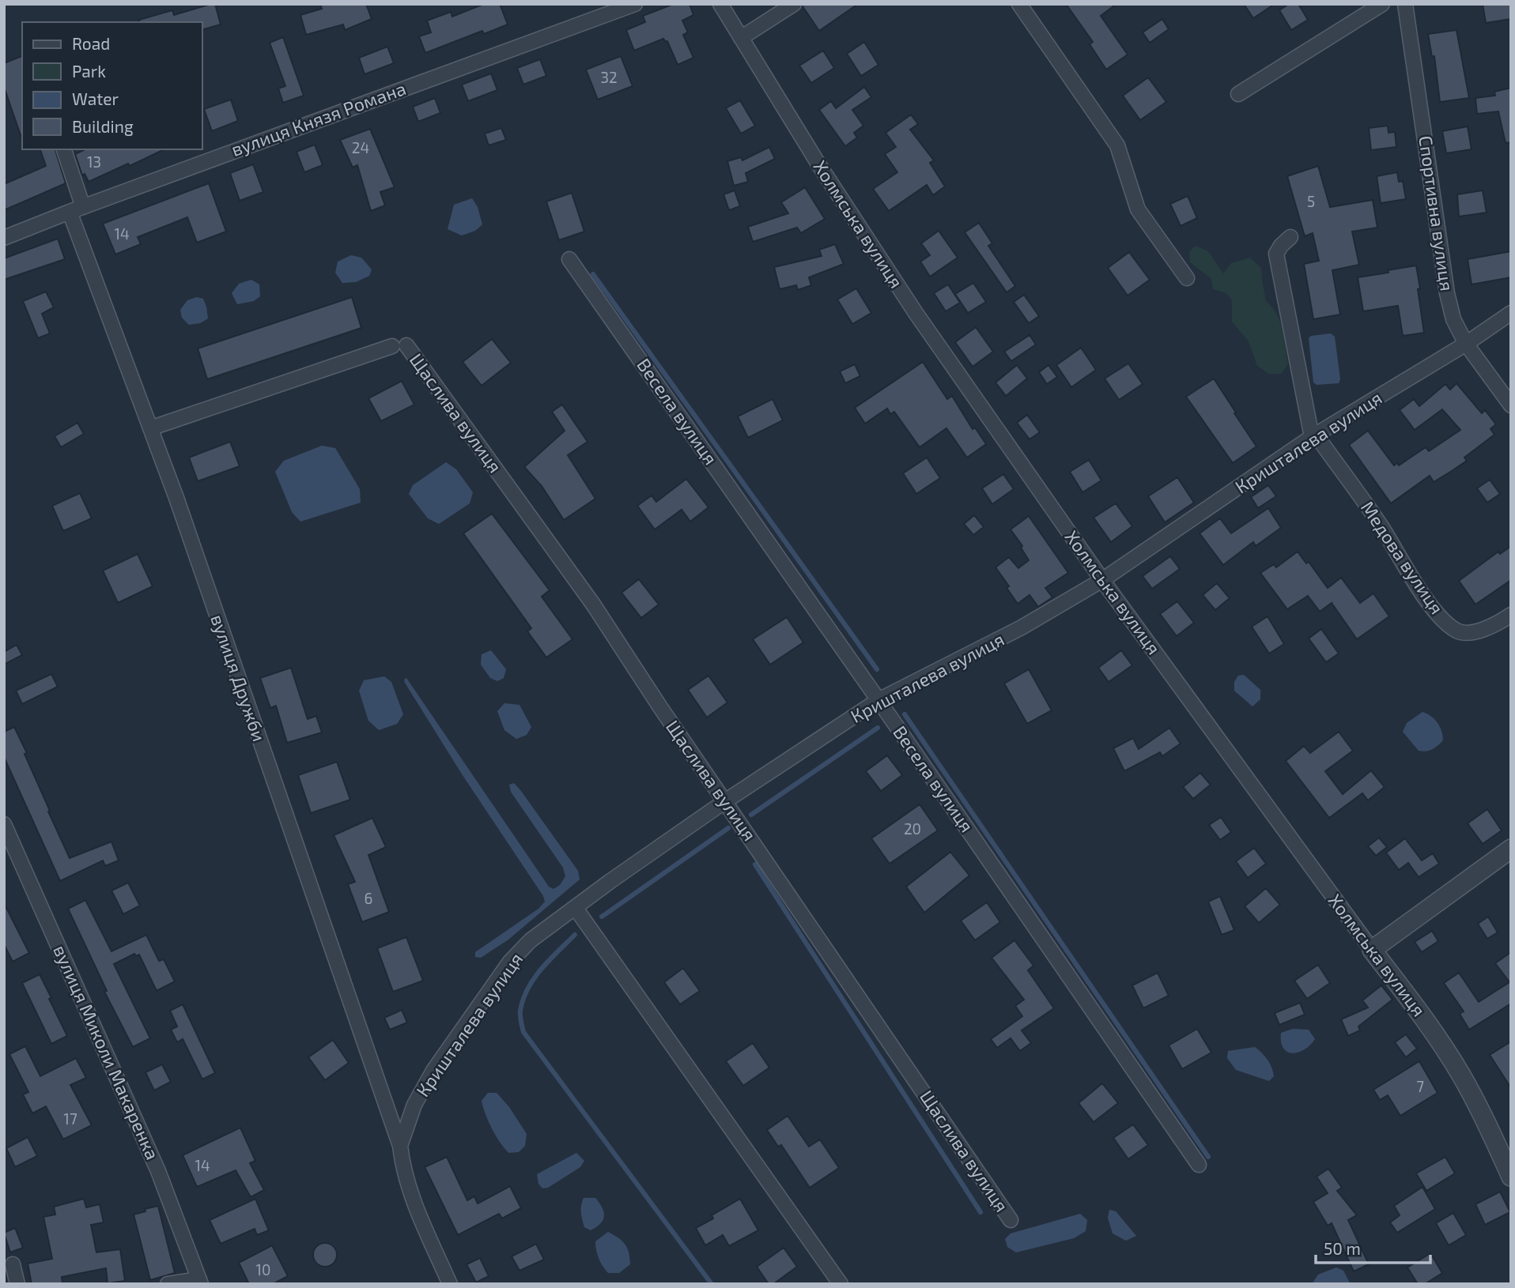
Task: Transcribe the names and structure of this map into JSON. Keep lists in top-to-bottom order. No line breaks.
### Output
{"streets":{"street":["вулиця Князя Романа","Спортивна вулиця","Холмська вулиця","Весела вулиця","Щаслива вулиця","Кришталева вулиця","Медова вулиця","вулиця Дружби","вулиця Миколи Макаренка"]},"crossings":[["вулиця Князя Романа","вулиця Дружби"],["Спортивна вулиця","Кришталева вулиця"],["Холмська вулиця","Кришталева вулиця"],["Весела вулиця","Кришталева вулиця"],["Щаслива вулиця","Кришталева вулиця"],["Щаслива вулиця","вулиця Дружби"],["Кришталева вулиця","Медова вулиця"],["Кришталева вулиця","вулиця Дружби"]],"house_numbers":["32","24","13","5","14","20","6","7","17","14","10"],"legend":["Road","Park","Water","Building"],"scale_bar":"50 m"}
